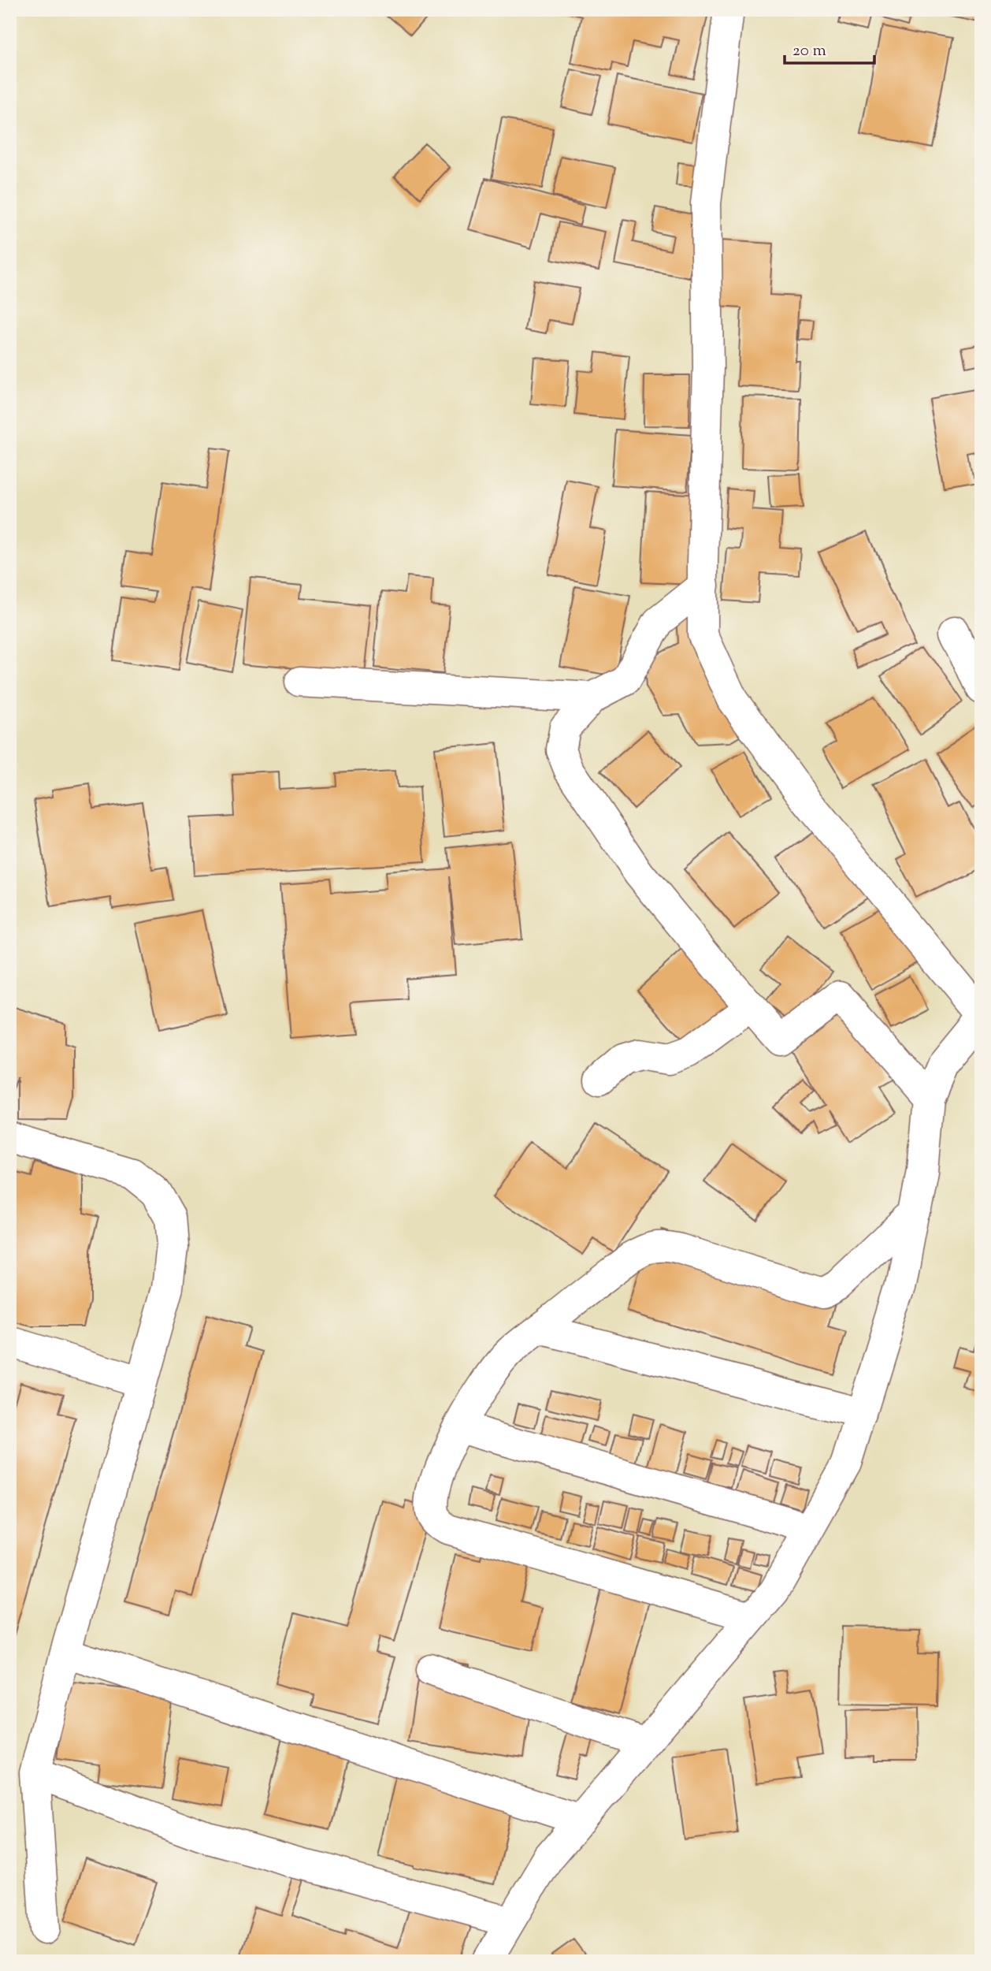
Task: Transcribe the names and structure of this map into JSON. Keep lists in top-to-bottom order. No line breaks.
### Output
{"scale_bar":"20 m"}
